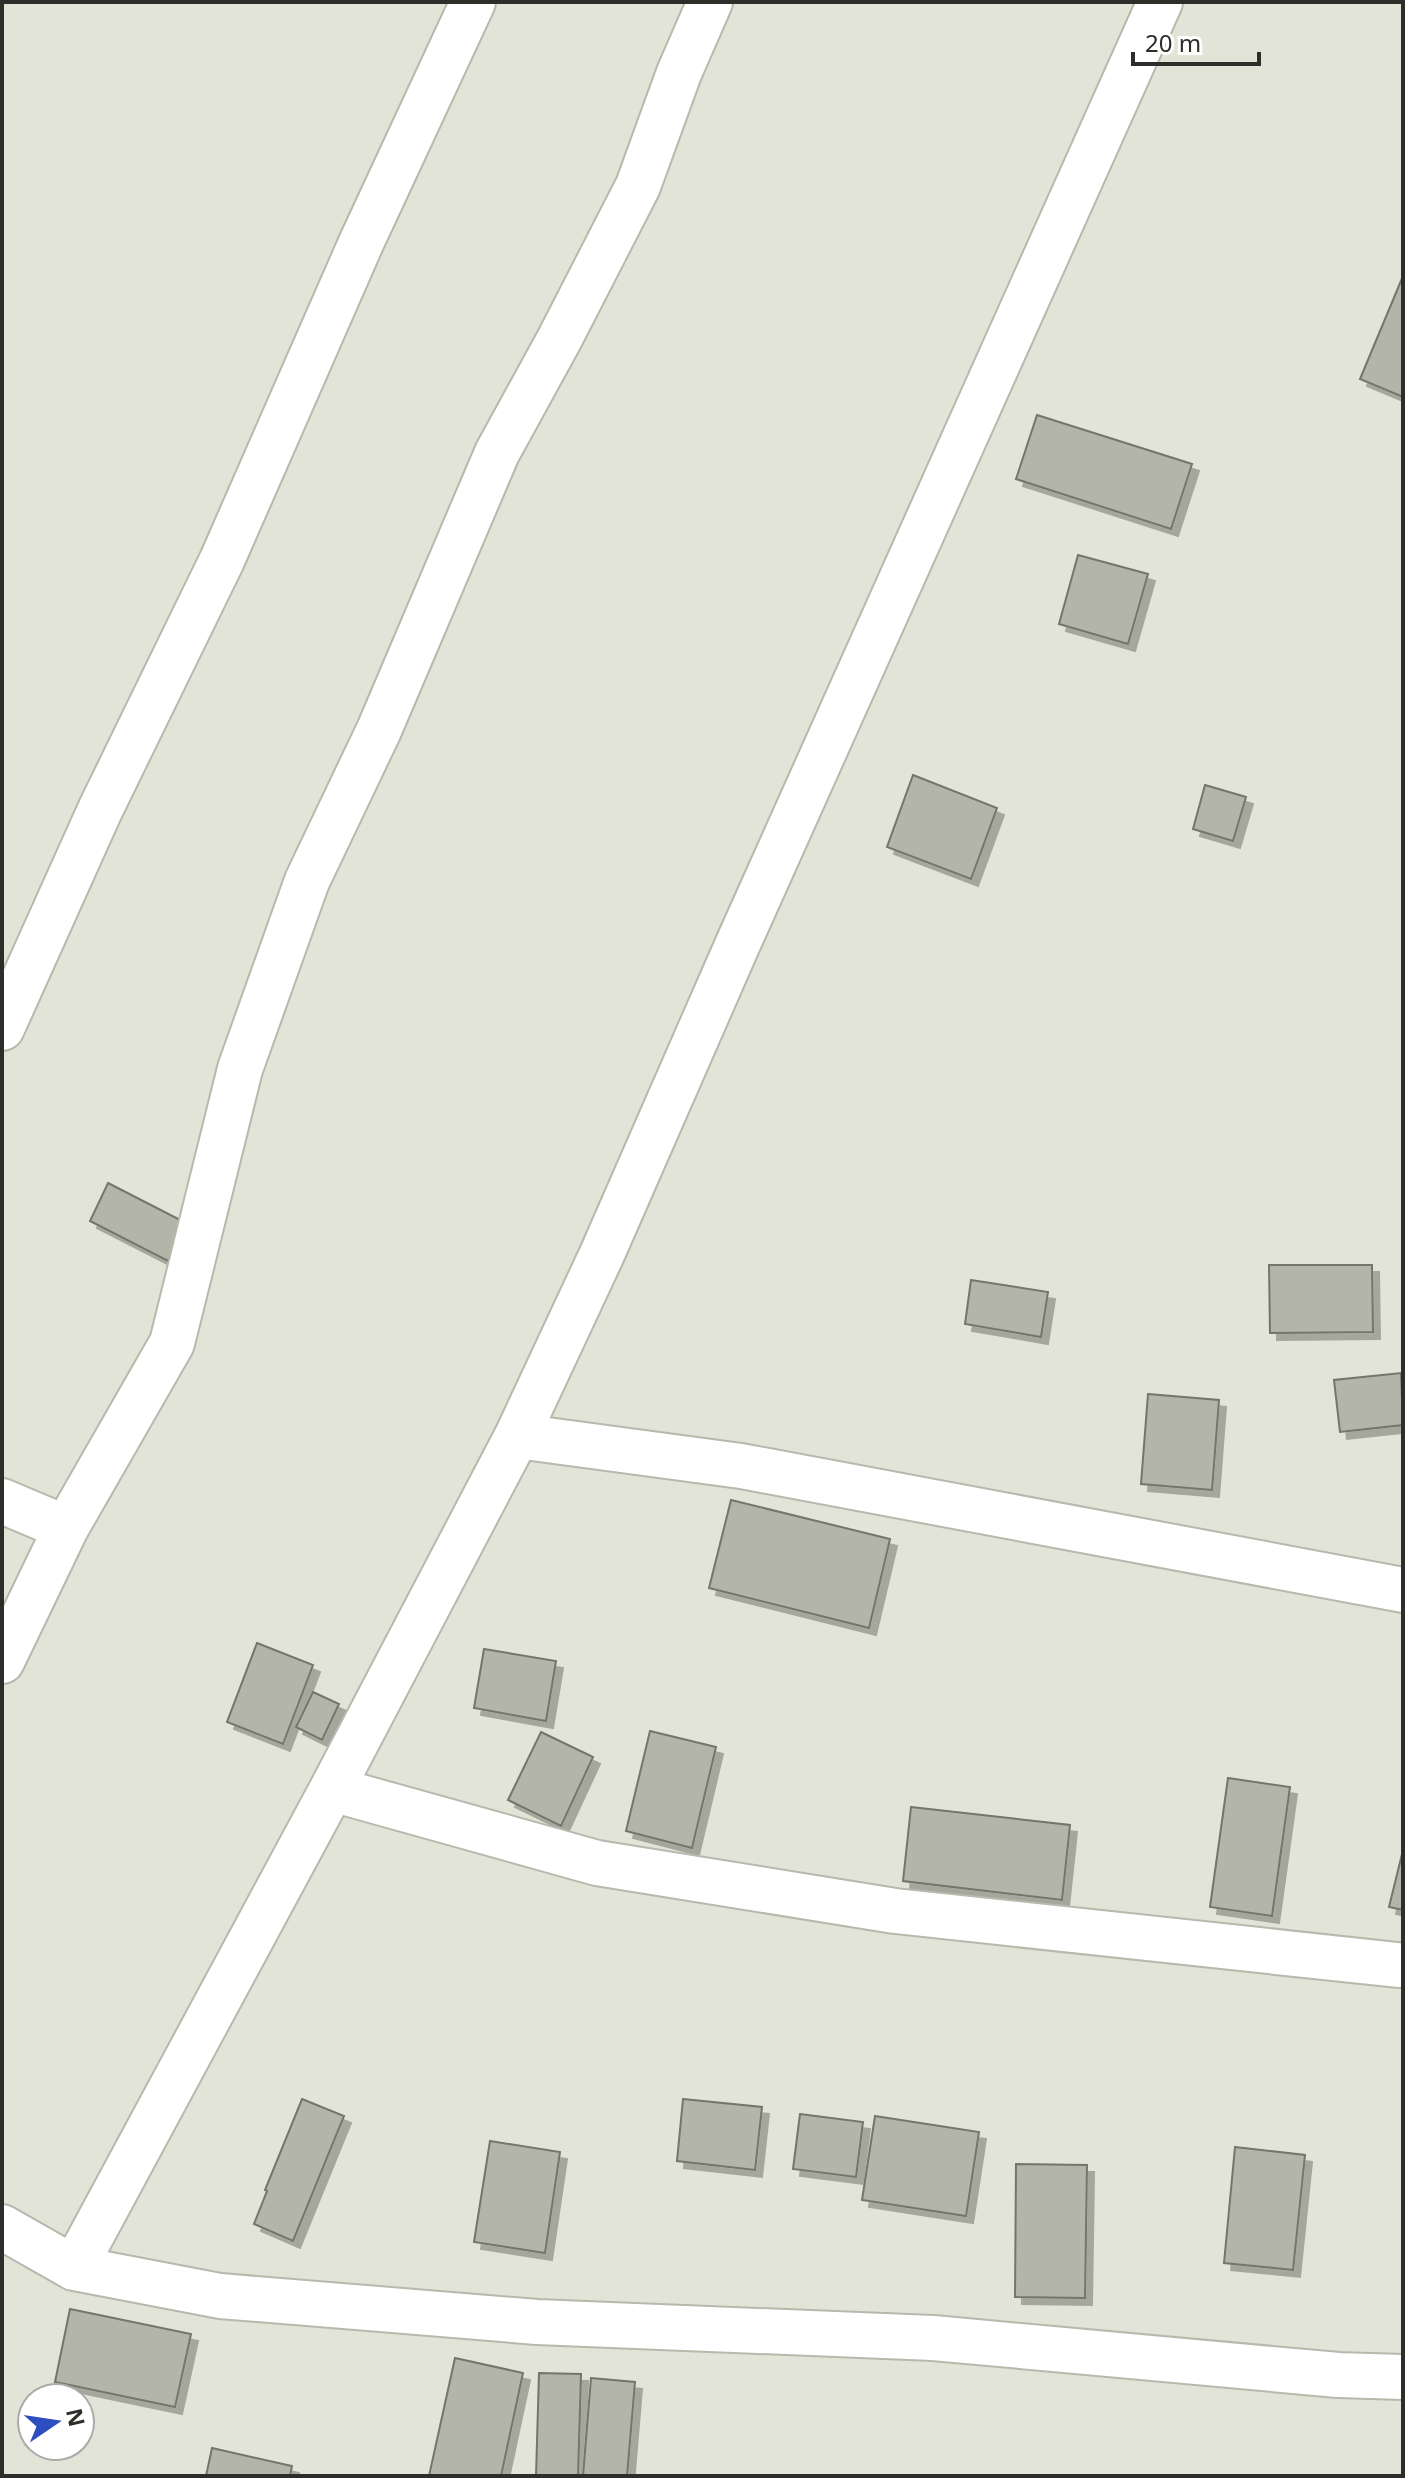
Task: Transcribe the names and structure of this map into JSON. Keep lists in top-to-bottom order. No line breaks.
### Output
{"scale_bar":"20 m","north":"right"}
